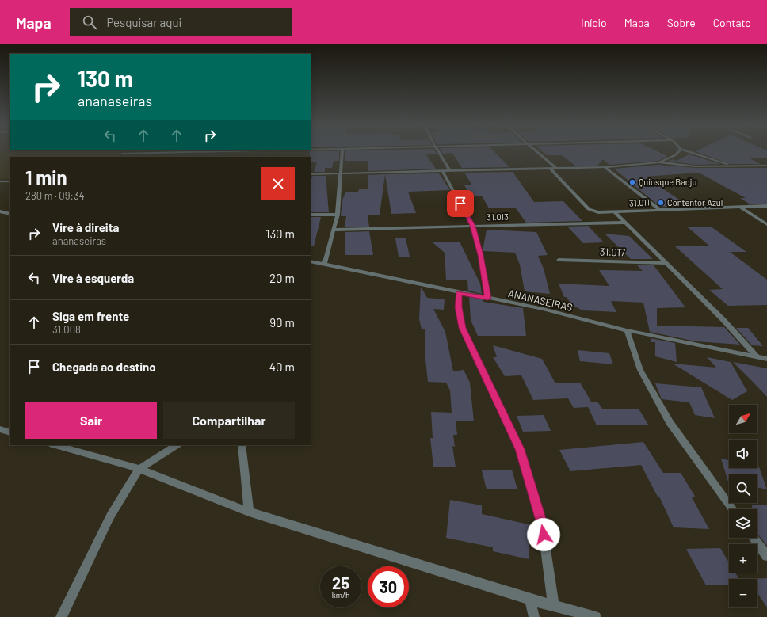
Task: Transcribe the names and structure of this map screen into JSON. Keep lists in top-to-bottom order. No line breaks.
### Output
{"streets":{"street":["31.011","31.013","31.017","ANANASEIRAS"]},"places":["Quiosque Badju","Contentor Azul"],"north":"top right","page":{"header":"Mapa","search":"Pesquisar aqui","nav":["Início","Mapa","Sobre","Contato"],"turn":["130 m","ananaseiras"],"heading":["1 min","280 m · 09:34"],"list":[{"name":"Vire à direita","note":"ananaseiras","value":"130 m"},{"name":"Vire à esquerda","value":"20 m"},{"name":"Siga em frente","note":"31.008","value":"90 m"},{"name":"Chegada ao destino","value":"40 m"}],"buttons":["Sair","Compartilhar"],"map_buttons":["+","−"],"speed":"25 km/h","limit":"30"}}
